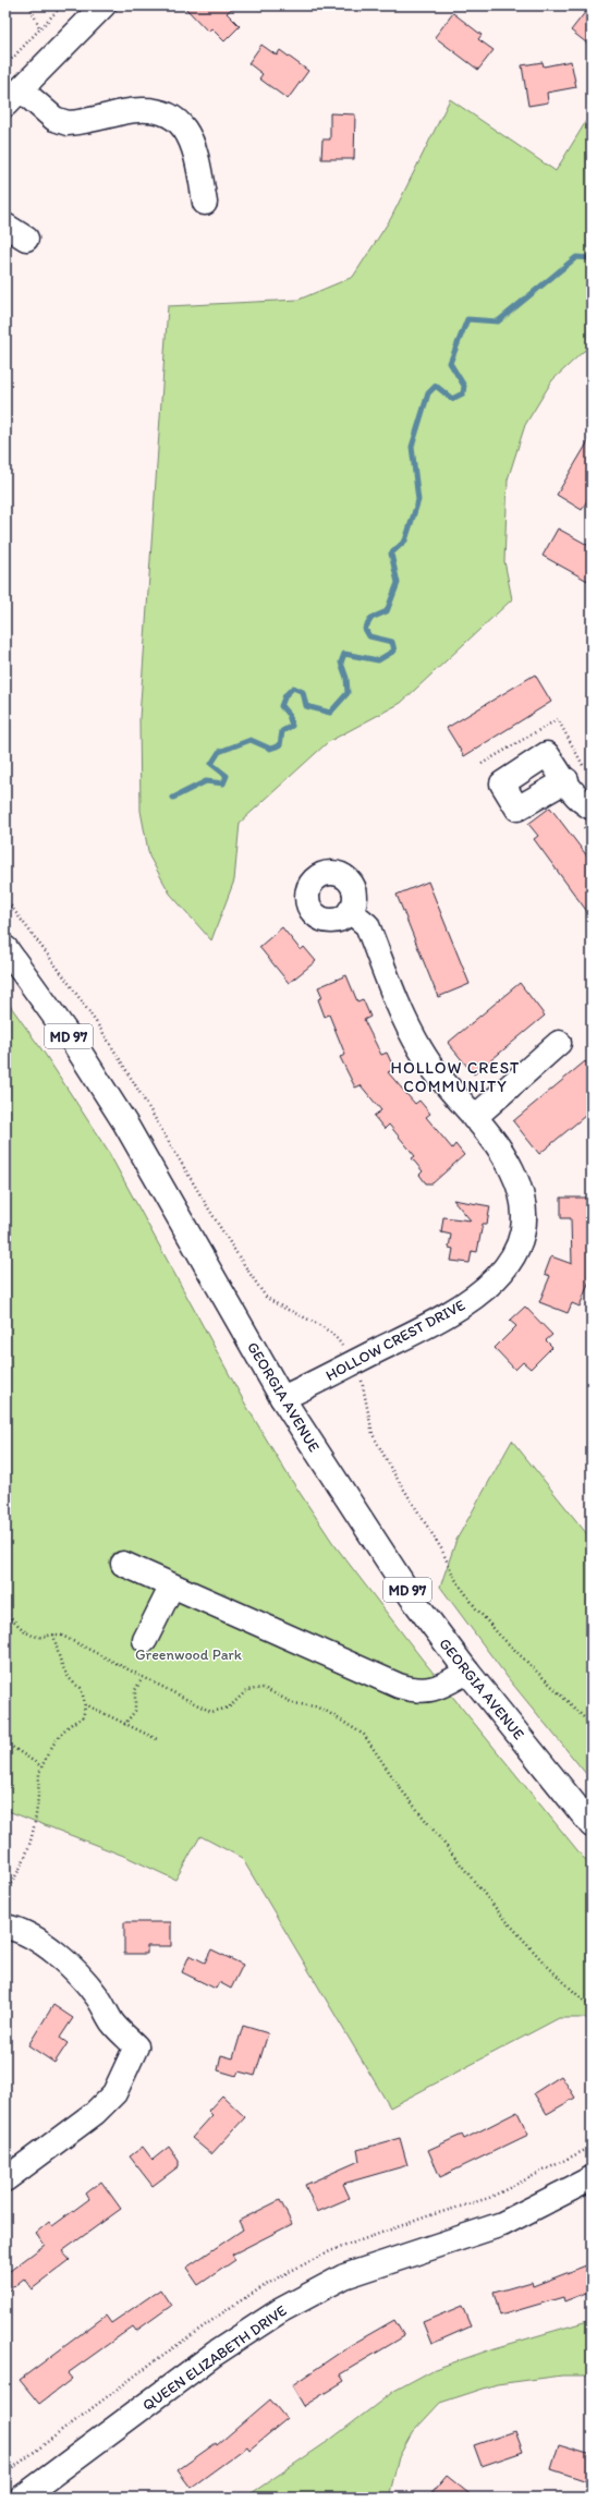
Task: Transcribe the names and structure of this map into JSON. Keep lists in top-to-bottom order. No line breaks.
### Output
{"streets":{"street":["MD 97","HOLLOW CREST DRIVE","GEORGIA AVENUE","QUEEN ELIZABETH DRIVE"]},"crossings":[["HOLLOW CREST DRIVE","GEORGIA AVENUE"]],"districts":["HOLLOW CREST COMMUNITY"],"parks":["Greenwood Park"]}
